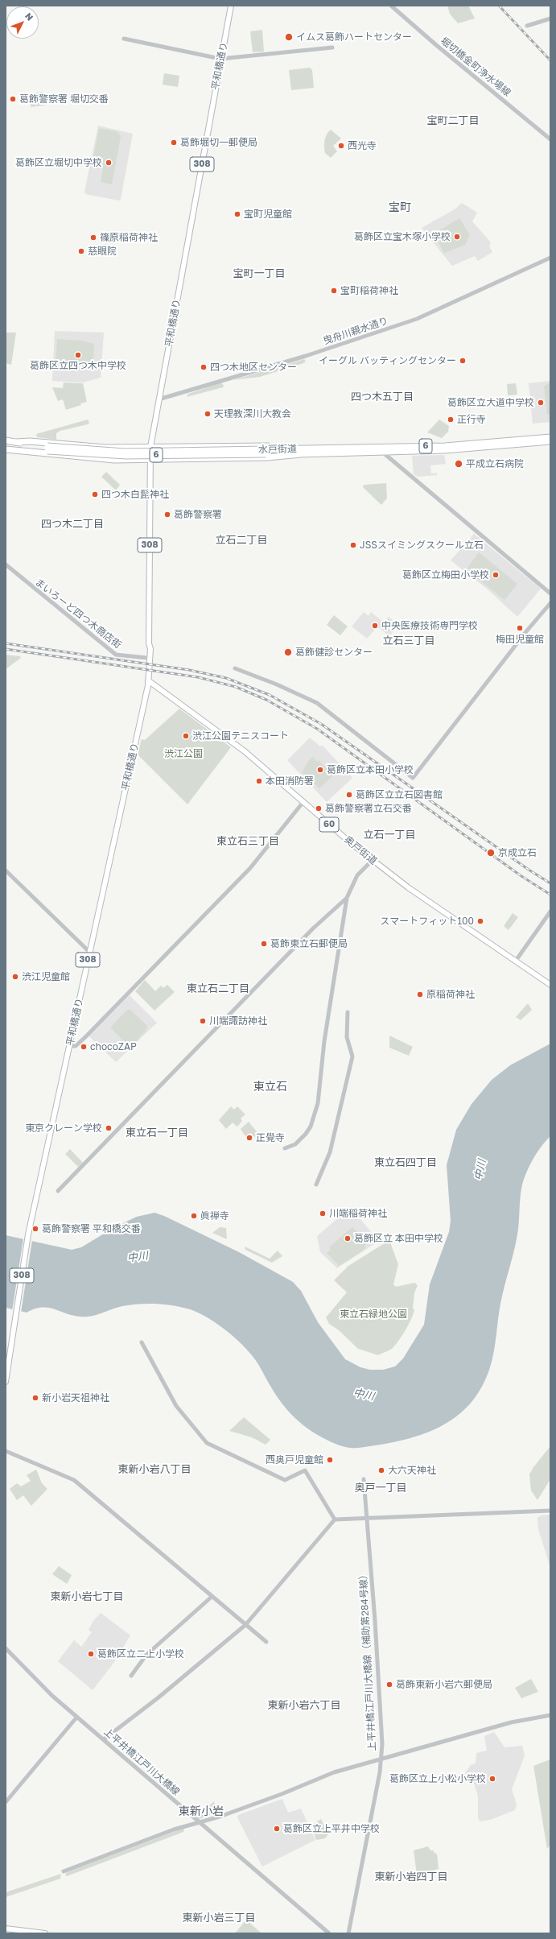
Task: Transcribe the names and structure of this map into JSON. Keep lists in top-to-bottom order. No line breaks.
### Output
{"streets":{"highway":["6","水戸街道"],"main road":["平和橋通り","308","60","奥戸街道"],"street":["堀切橋金町浄水場線","曳舟川親水通り","まいろーど四つ木商店街","上平井橋江戸川大橋線（補助第284号線）","上平井橋江戸川大橋線"]},"crossings":[["平和橋通り","曳舟川親水通り"],["平和橋通り","まいろーど四つ木商店街"],["平和橋通り","奥戸街道"]],"districts":["宝町二丁目","宝町","宝町一丁目","四つ木五丁目","四つ木二丁目","立石二丁目","立石三丁目","立石一丁目","東立石三丁目","東立石二丁目","東立石","東立石一丁目","東立石四丁目","東新小岩八丁目","奥戸一丁目","東新小岩七丁目","東新小岩六丁目","東新小岩","東新小岩四丁目","東新小岩三丁目"],"water":["中川"],"parks":["渋江公園","東立石緑地公園"],"places":["イムス葛飾ハートセンター","葛飾警察署 堀切交番","葛飾堀切一郵便局","西光寺","葛飾区立堀切中学校","宝町児童館","葛飾区立宝木塚小学校","篠原稲荷神社","慈眼院","宝町稲荷神社","葛飾区立四つ木中学校","イーグル バッティングセンター","四つ木地区センター","葛飾区立大道中学校","天理教深川大教会","正行寺","平成立石病院","四つ木白髭神社","葛飾警察署","JSSスイミングスクール立石","葛飾区立梅田小学校","中央医療技術専門学校","梅田児童館","葛飾健診センター","渋江公園テニスコート","葛飾区立本田小学校","本田消防署","葛飾区立立石図書館","葛飾警察署立石交番","京成立石","スマートフィット100","葛飾東立石郵便局","渋江児童館","原稲荷神社","川端諏訪神社","chocoZAP","東京クレーン学校","正覺寺","川端稲荷神社","眞禅寺","葛飾警察署 平和橋交番","葛飾区立 本田中学校","新小岩天祖神社","西奥戸児童館","大六天神社","葛飾区立二上小学校","葛飾東新小岩六郵便局","葛飾区立上小松小学校","葛飾区立上平井中学校"],"north":"top right"}
